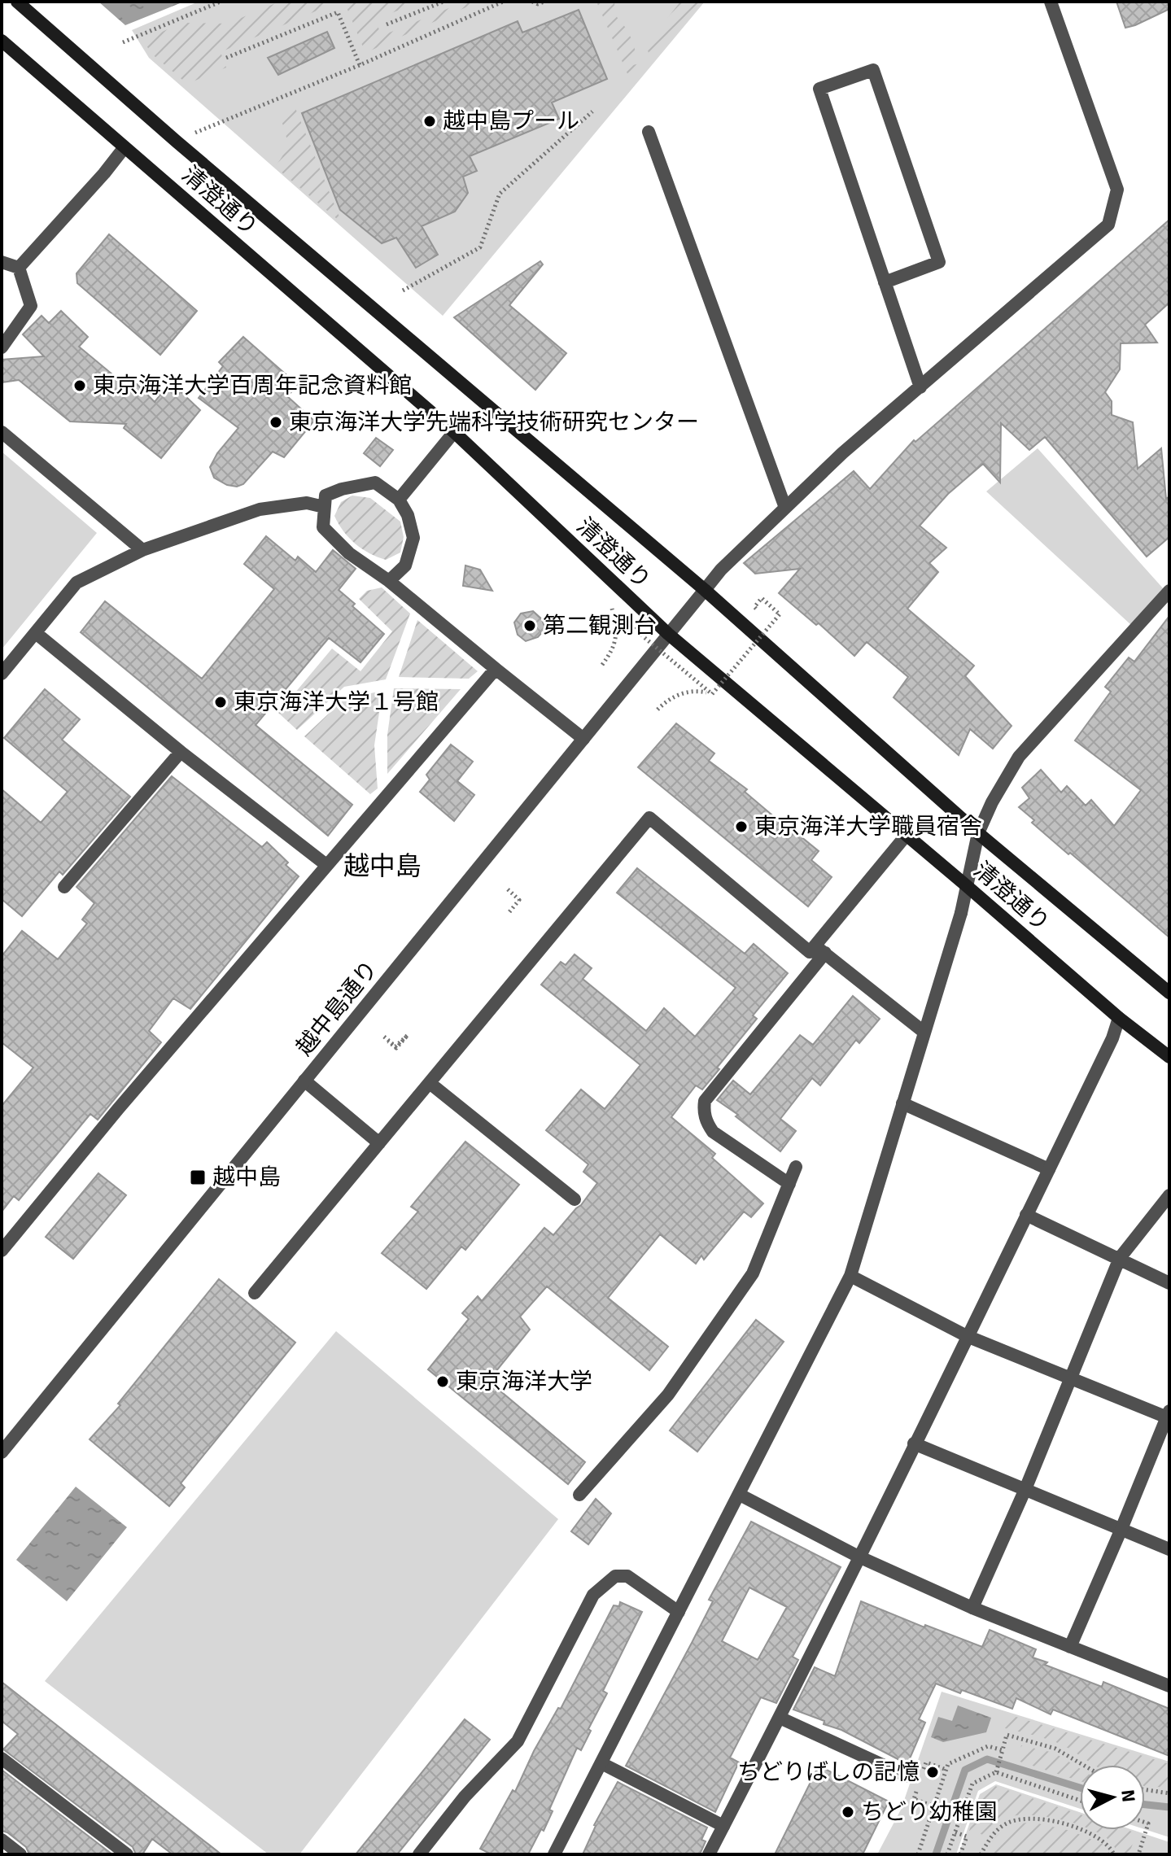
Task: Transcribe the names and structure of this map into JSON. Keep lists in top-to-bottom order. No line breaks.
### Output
{"streets":{"main road":["清澄通り"],"street":["越中島通り"]},"crossings":[["清澄通り","越中島通り"]],"districts":["越中島"],"places":{"other":["越中島プール","東京海洋大学百周年記念資料館","東京海洋大学先端科学技術研究センター","第二観測台","東京海洋大学１号館","東京海洋大学職員宿舎","東京海洋大学","ちどりばしの記憶","ちどり幼稚園"],"transit":["越中島"]},"north":"right"}
